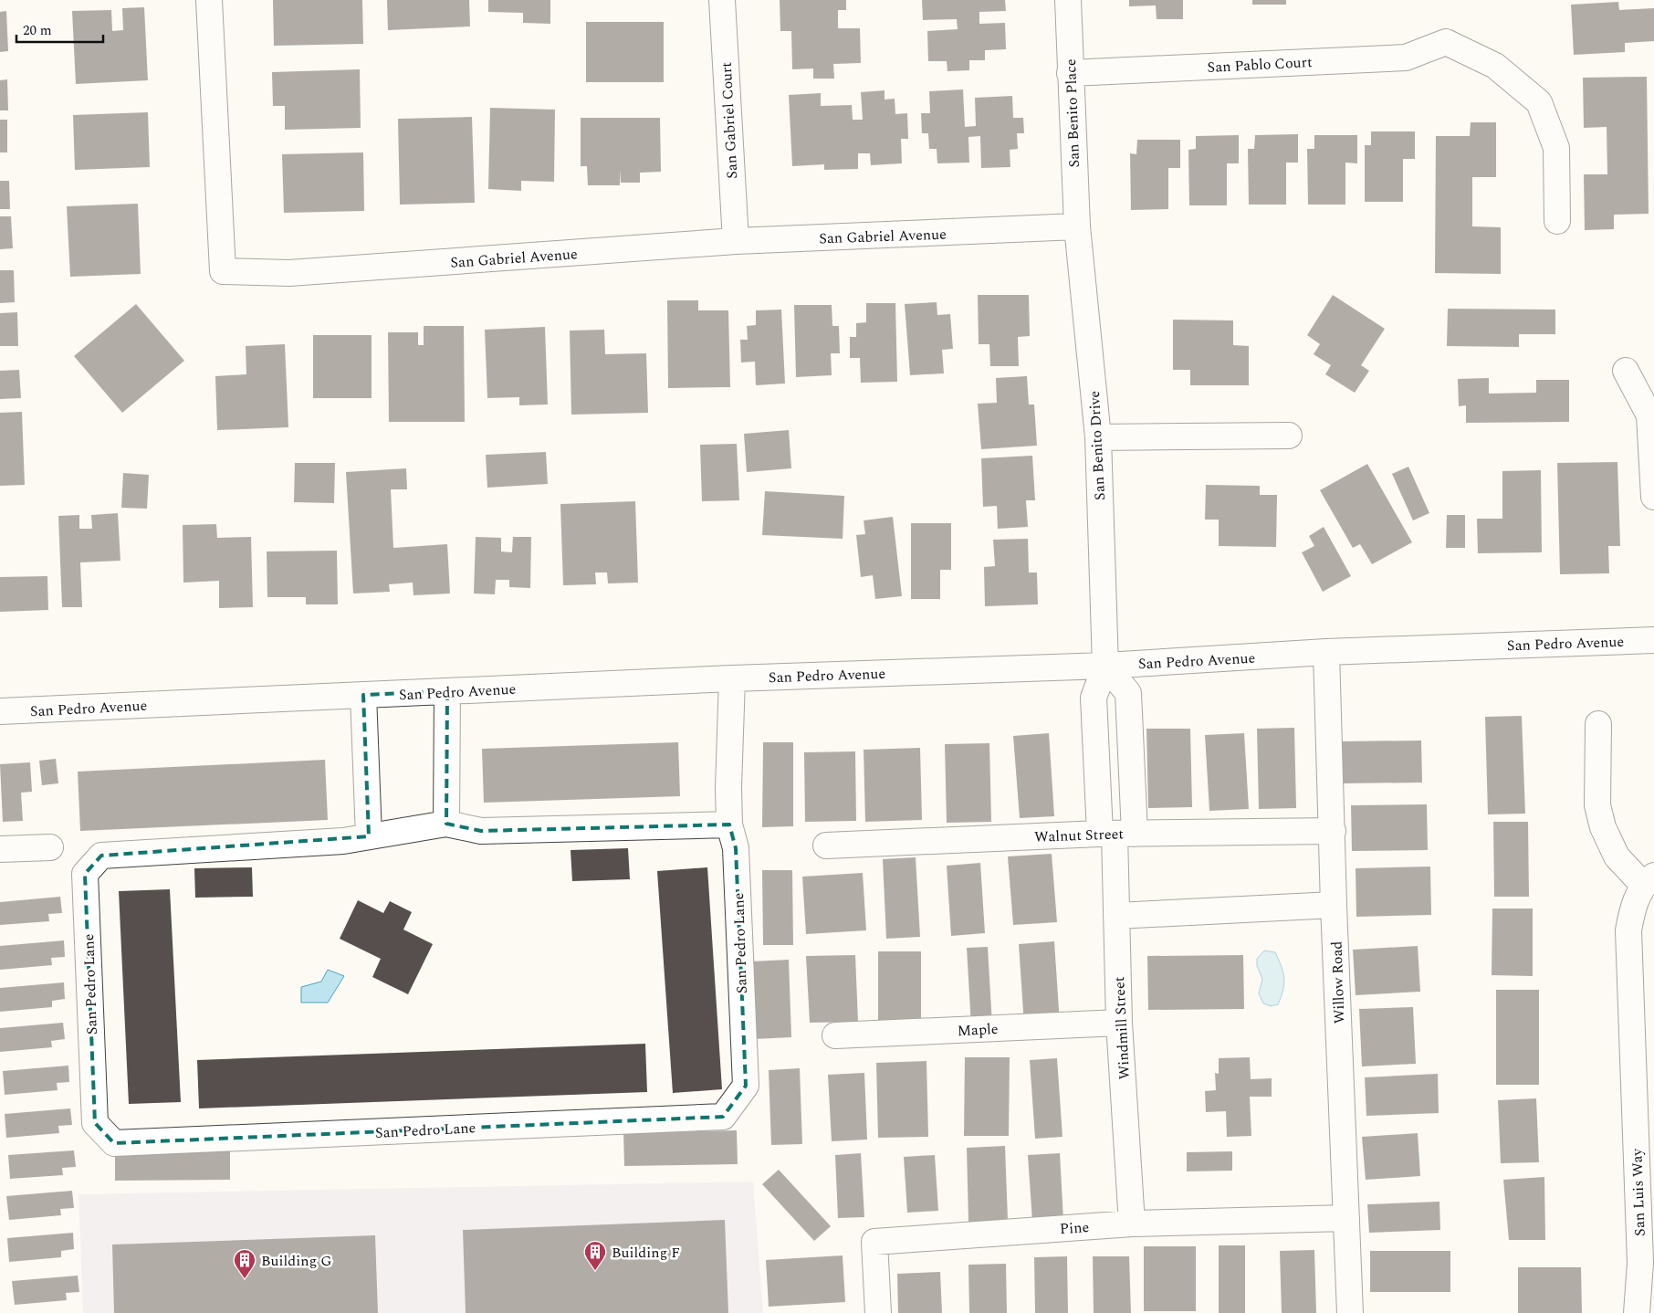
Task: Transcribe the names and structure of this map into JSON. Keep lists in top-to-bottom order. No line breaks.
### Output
{"streets":{"street":["San Pablo Court","San Benito Place","San Gabriel Court","San Gabriel Avenue","San Benito Drive","San Pedro Avenue","Walnut Street","San Pedro Lane","Willow Road","Windmill Street","Maple","San Luis Way","Pine"]},"crossings":[["San Pablo Court","San Benito Place"],["San Benito Place","San Gabriel Avenue"],["San Benito Place","San Benito Drive"],["San Gabriel Court","San Gabriel Avenue"],["San Gabriel Avenue","San Benito Drive"],["San Benito Drive","San Pedro Avenue"],["San Benito Drive","Windmill Street"],["San Pedro Avenue","Willow Road"],["San Pedro Avenue","Windmill Street"],["Walnut Street","Willow Road"],["Walnut Street","Windmill Street"],["Willow Road","Pine"],["Windmill Street","Maple"],["Windmill Street","Pine"]],"places":{"building":["Building F","Building G"]},"scale_bar":"20 m"}
